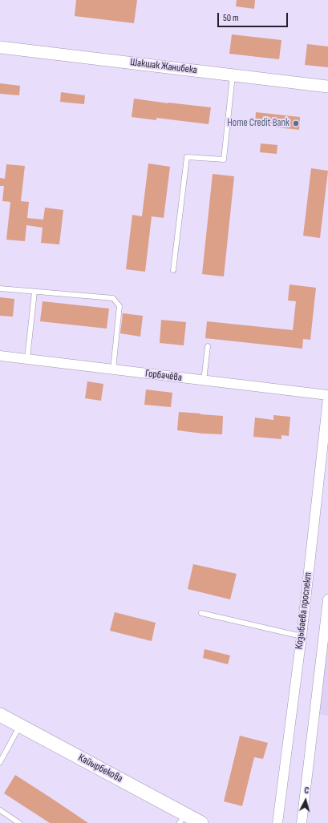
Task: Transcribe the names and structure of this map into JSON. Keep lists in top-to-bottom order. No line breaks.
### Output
{"streets":{"main road":["Кайырбекова"],"street":["Шакшак Жанибека","Горбачёва","Козыбаева проспект"]},"places":["Home Credit Bank"],"scale_bar":"50 m","north":"top"}
